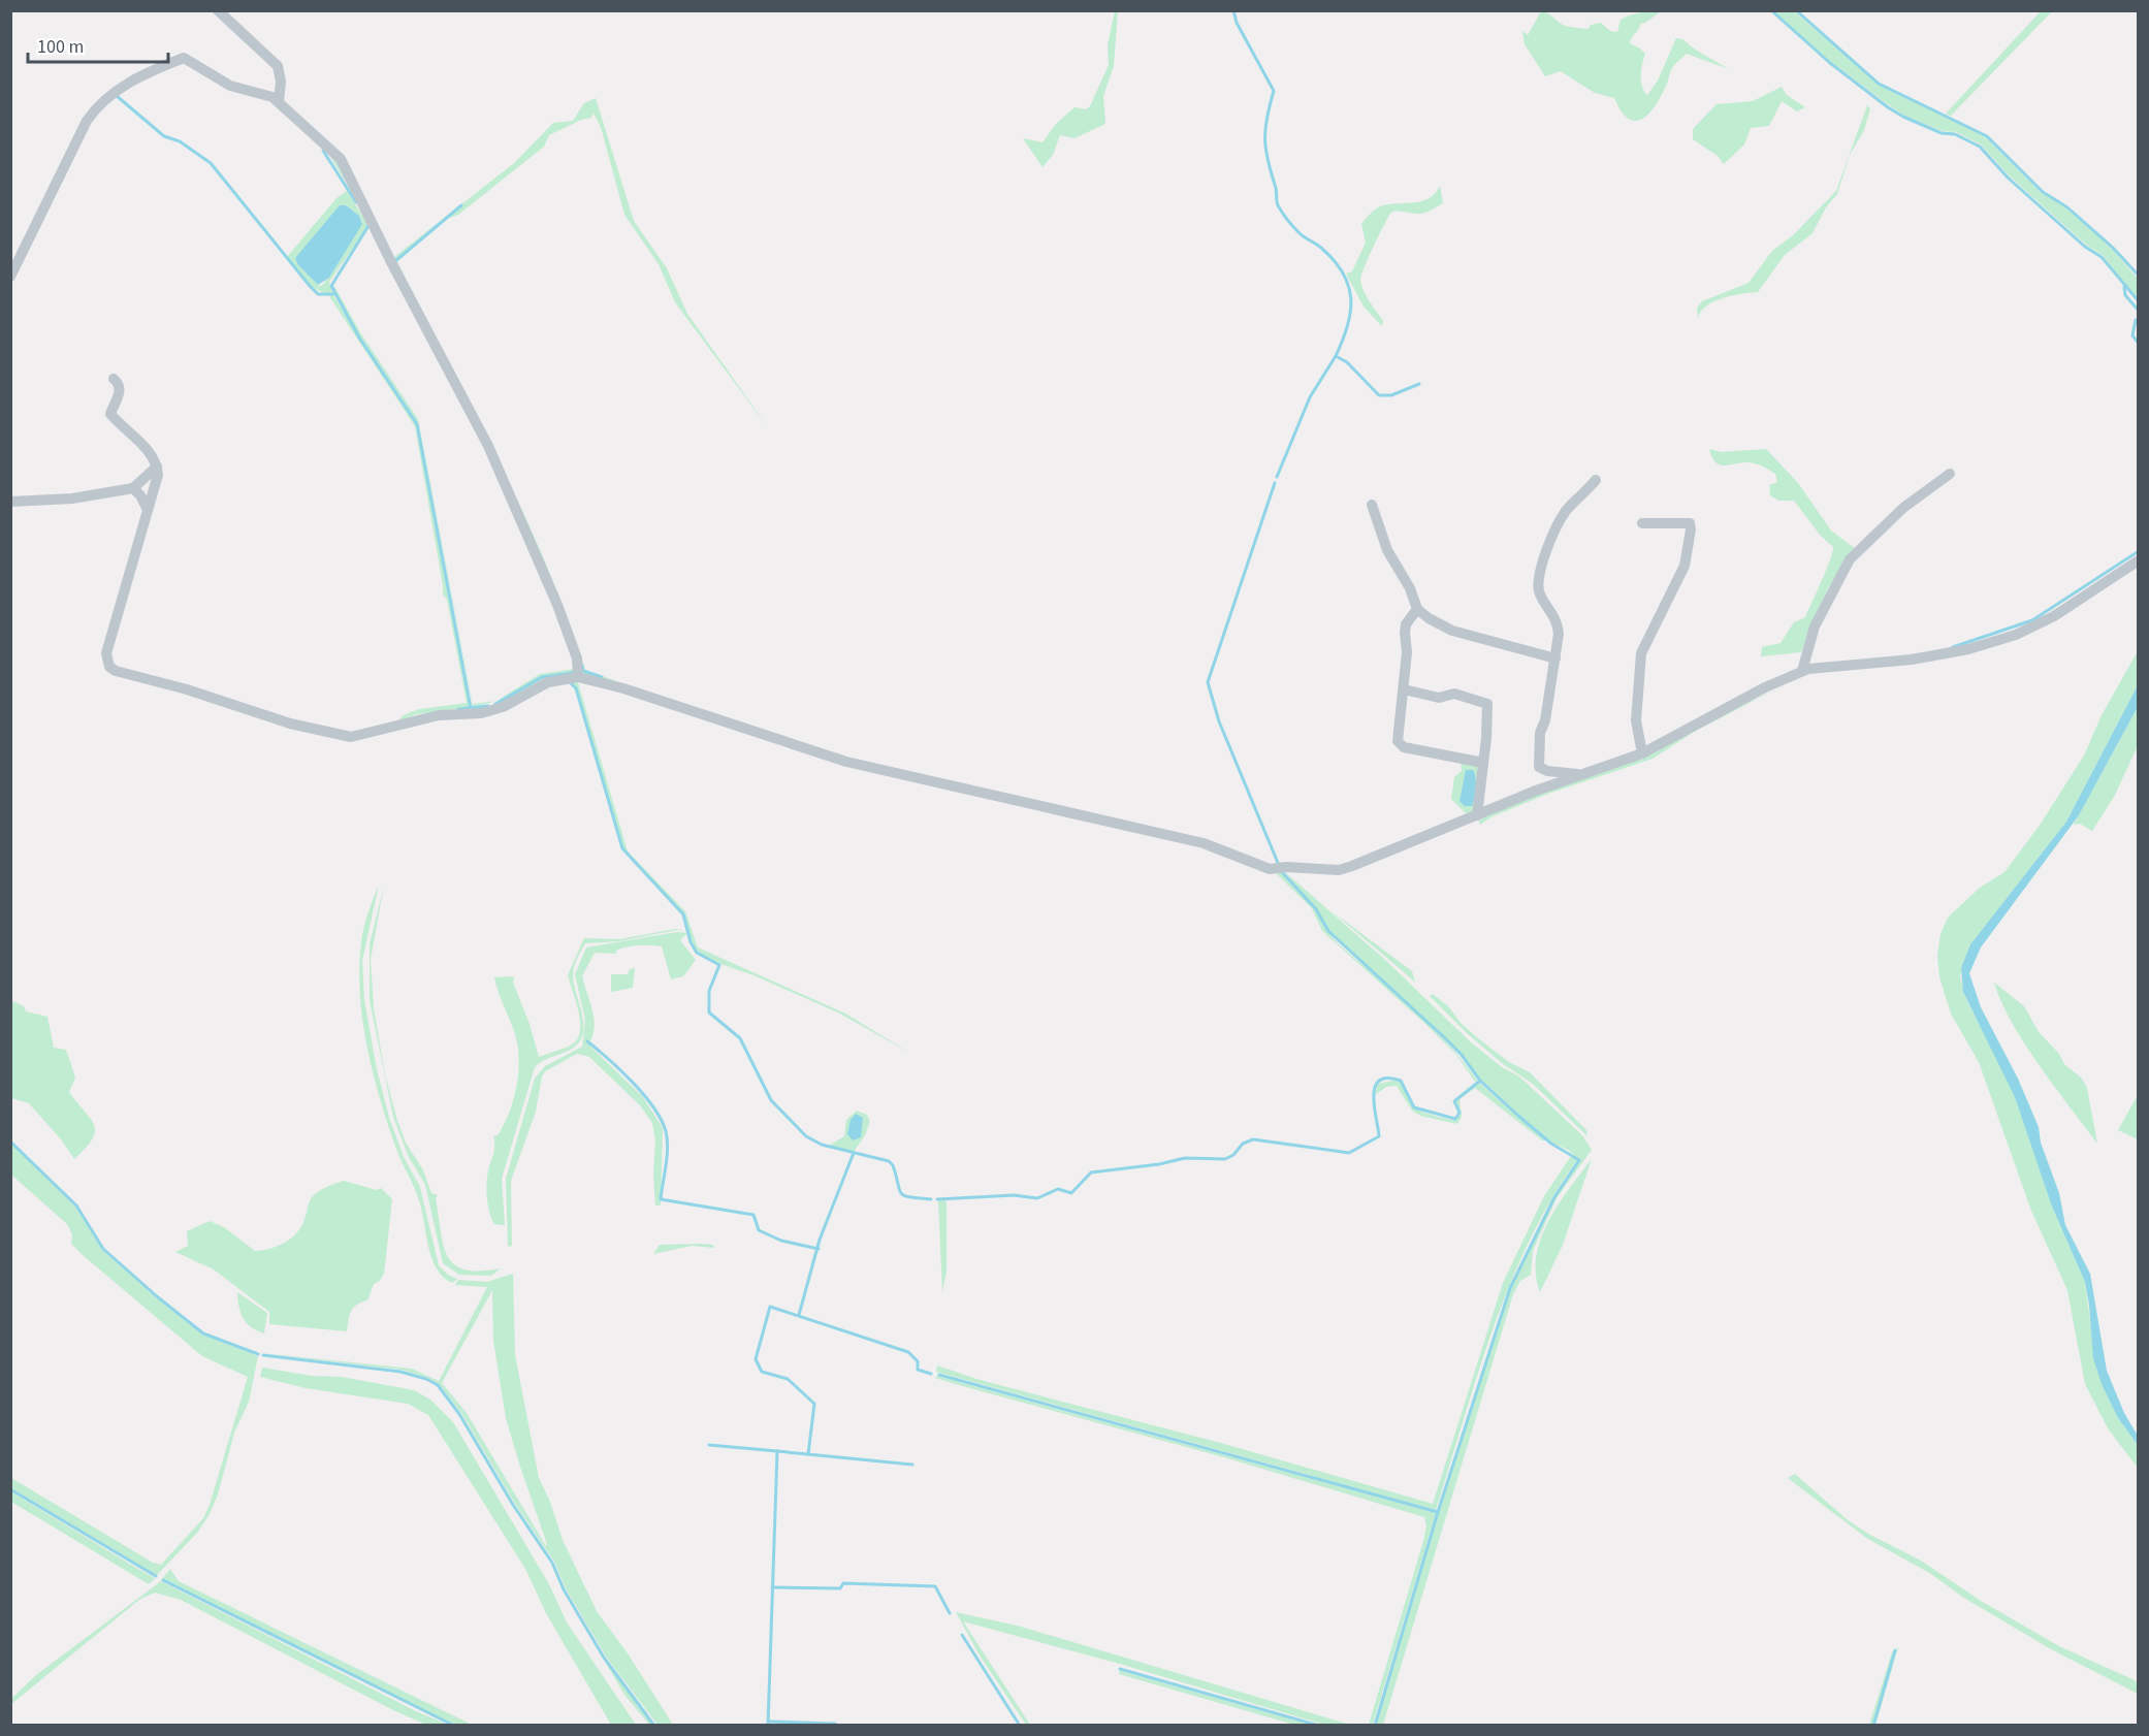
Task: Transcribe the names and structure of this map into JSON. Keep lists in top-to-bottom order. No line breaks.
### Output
{"scale_bar":"100 m"}
